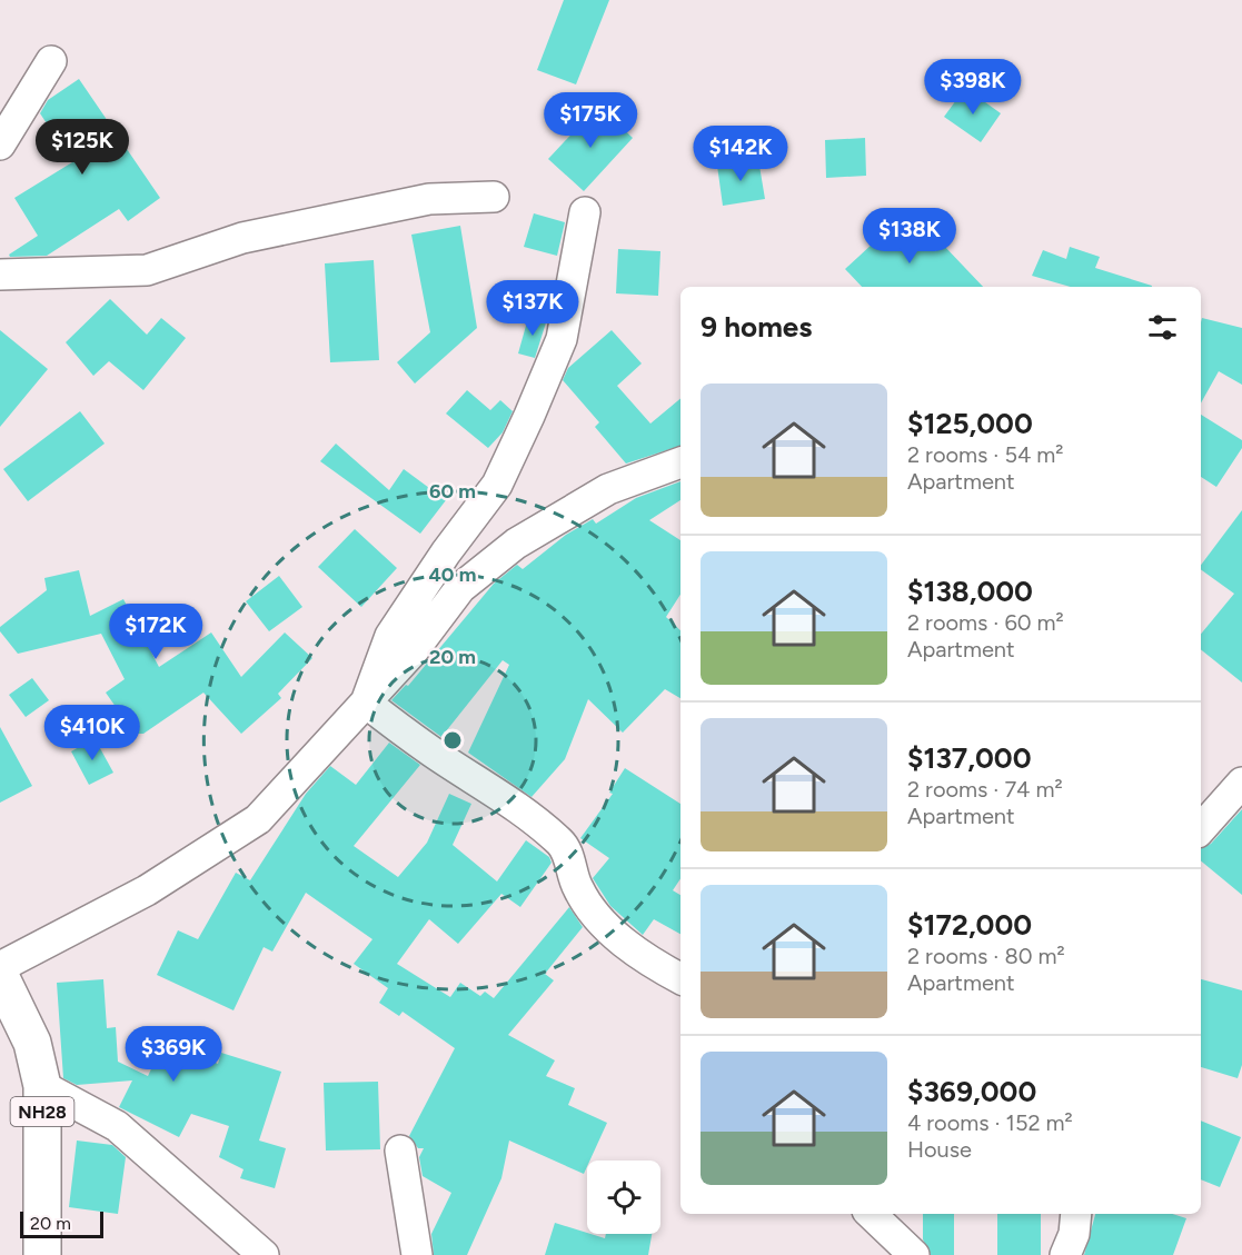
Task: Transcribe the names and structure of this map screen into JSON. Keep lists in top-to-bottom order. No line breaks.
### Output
{"streets":{"highway":["NH28"]},"scale_bar":"20 m","page":{"price":["$398K","$175K","$125K","$142K","$138K","$137K","$172K","$410K","$369K"],"heading":"9 homes","list":[{"name":"$125,000","note":"2 rooms · 54 m² · Apartment"},{"name":"$138,000","note":"2 rooms · 60 m² · Apartment"},{"name":"$137,000","note":"2 rooms · 74 m² · Apartment"},{"name":"$172,000","note":"2 rooms · 80 m² · Apartment"},{"name":"$369,000","note":"4 rooms · 152 m² · House"}],"scale":"20 m"},"rings":["60 m","40 m","20 m"]}
